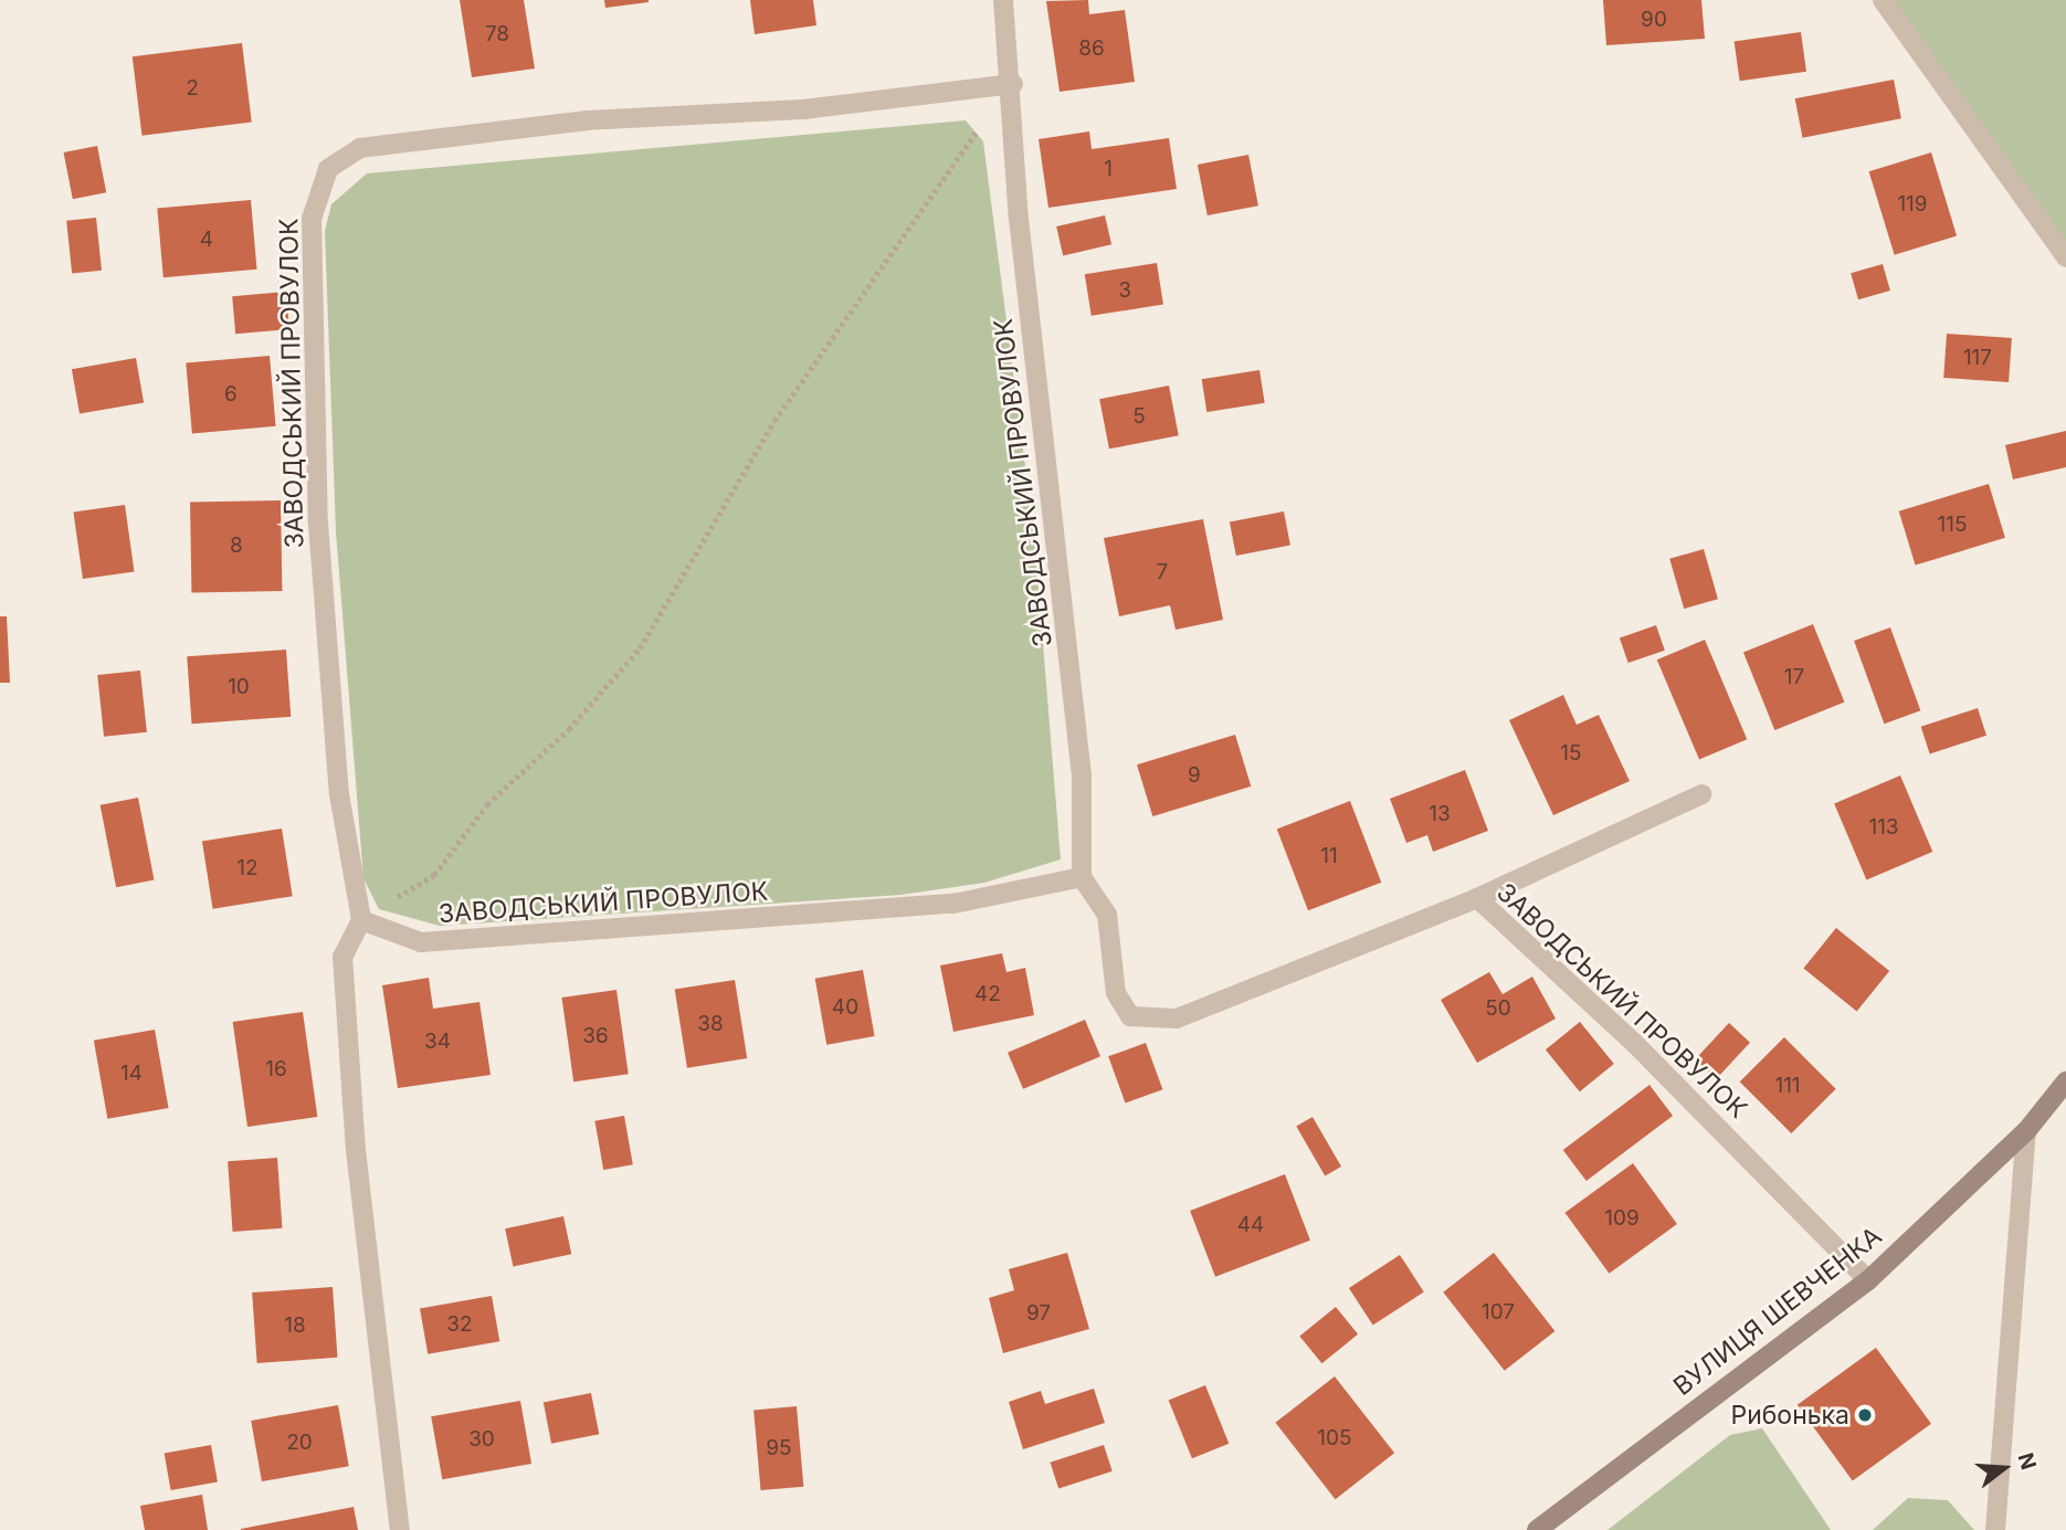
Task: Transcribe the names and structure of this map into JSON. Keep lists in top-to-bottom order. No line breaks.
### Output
{"streets":{"street":["ЗАВОДСЬКИЙ ПРОВУЛОК","ВУЛИЦЯ ШЕВЧЕНКА"]},"crossings":[["ЗАВОДСЬКИЙ ПРОВУЛОК","ВУЛИЦЯ ШЕВЧЕНКА"]],"places":["Рибонька"],"house_numbers":["90","78","86","2","1","119","4","3","117","6","5","115","8","7","17","10","15","9","13","113","11","12","42","40","50","38","36","34","16","14","111","109","44","107","97","32","18","105","30","20","95"],"north":"right"}
